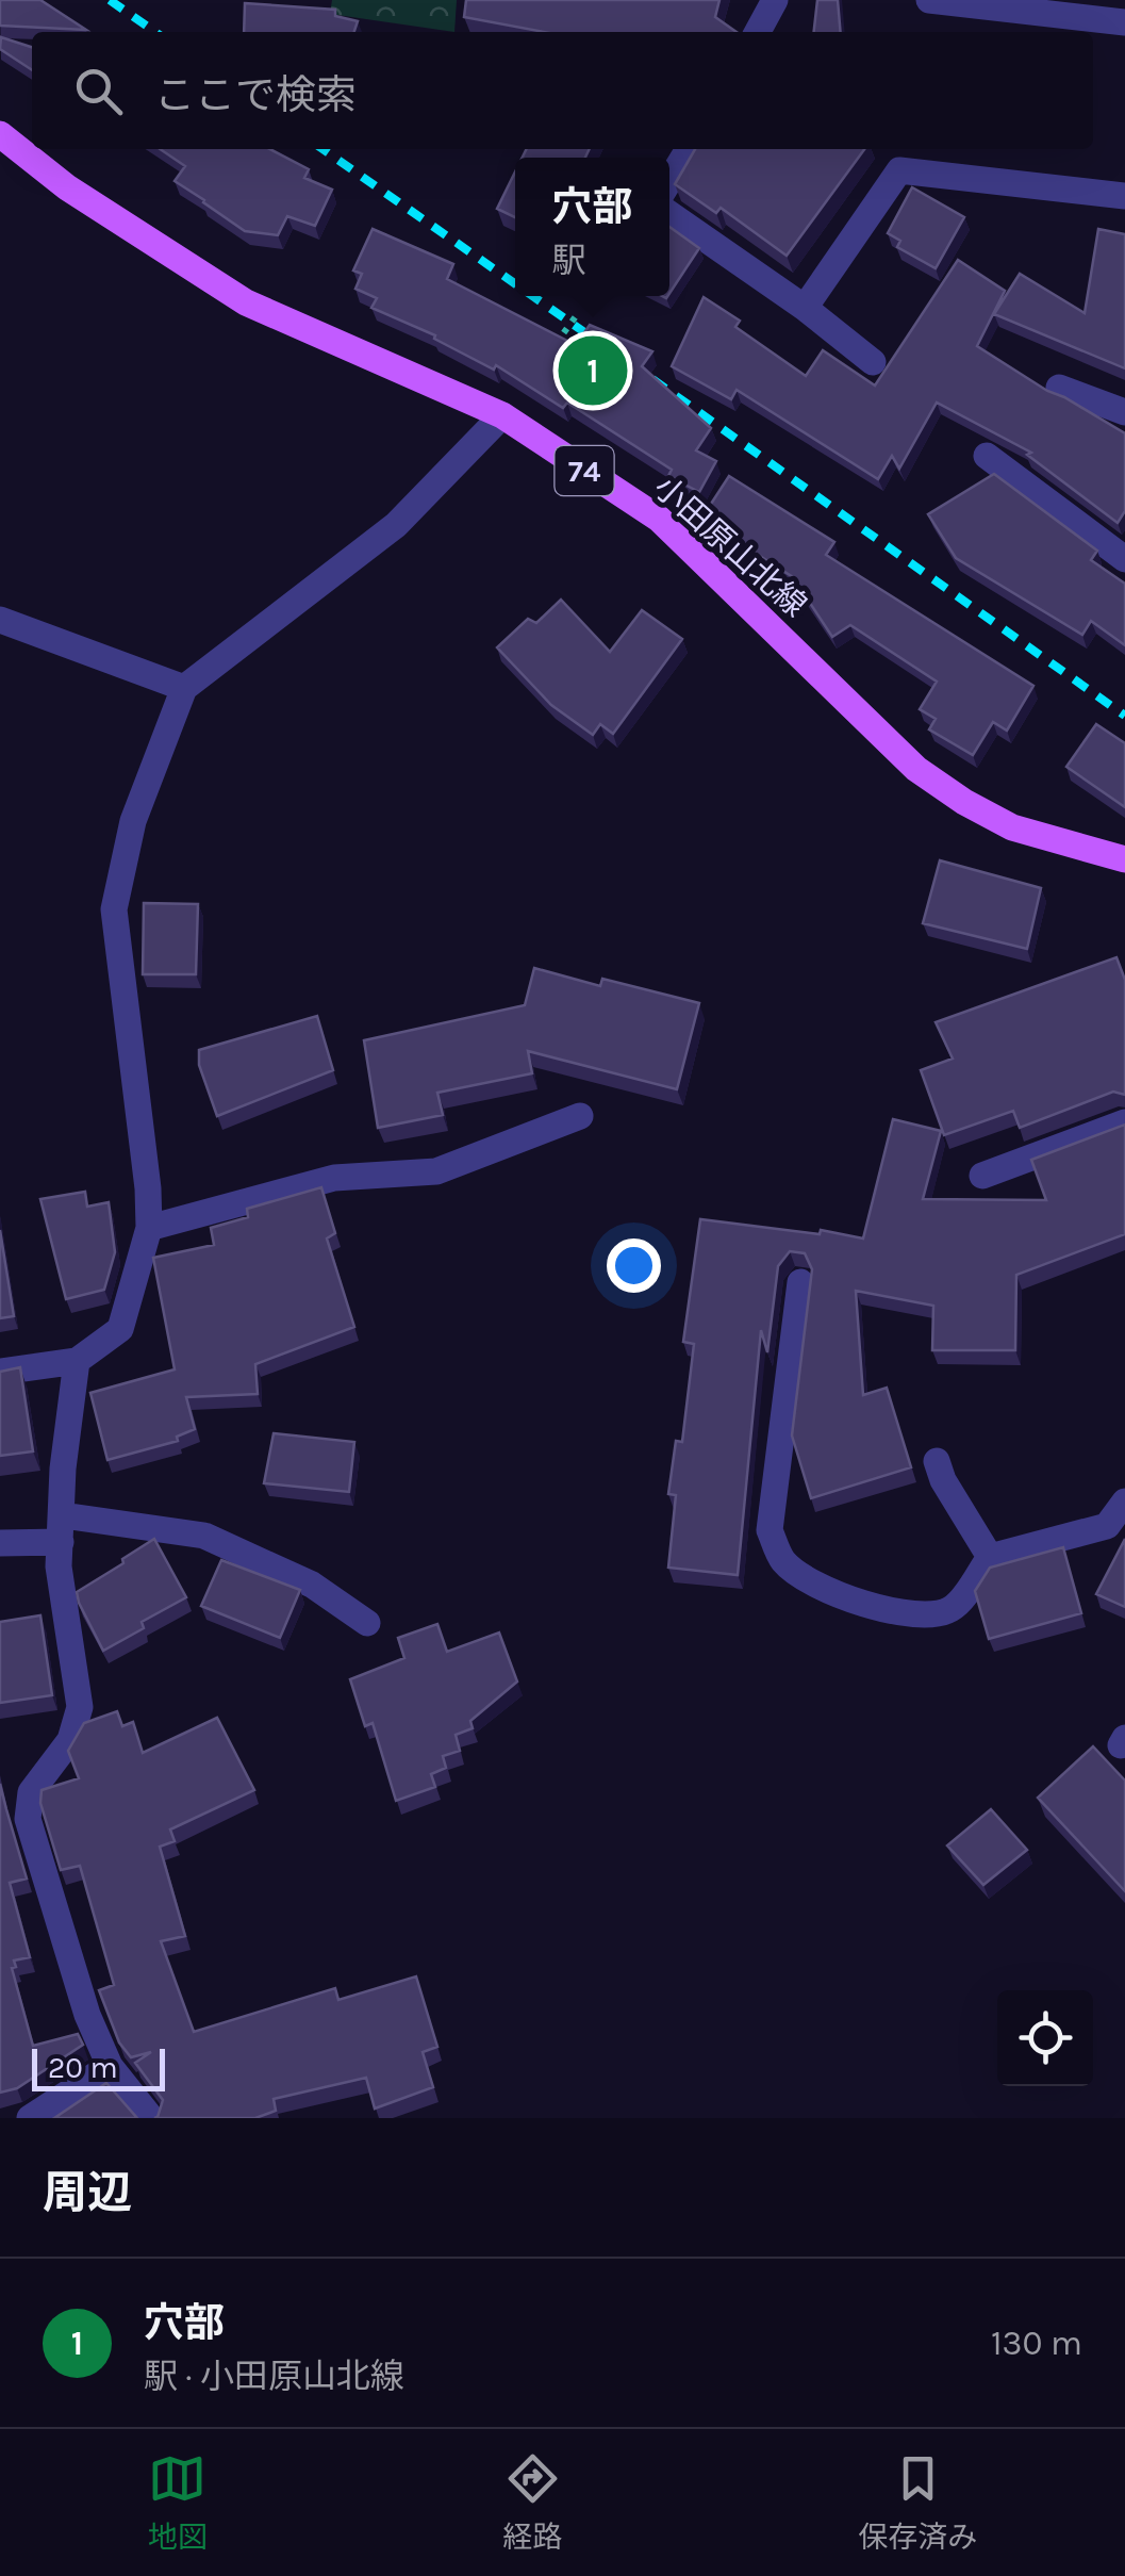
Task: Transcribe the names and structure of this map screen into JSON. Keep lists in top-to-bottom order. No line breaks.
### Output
{"streets":{"main road":["74","小田原山北線"]},"scale_bar":"20 m","page":{"search":"ここで検索","popup":["穴部","駅"],"pins":"1","scale":"20 m","heading":"周辺","list":[{"mark":"1","name":"穴部","note":"駅 · 小田原山北線","value":"130 m"}],"nav":["地図","経路","保存済み"]}}
